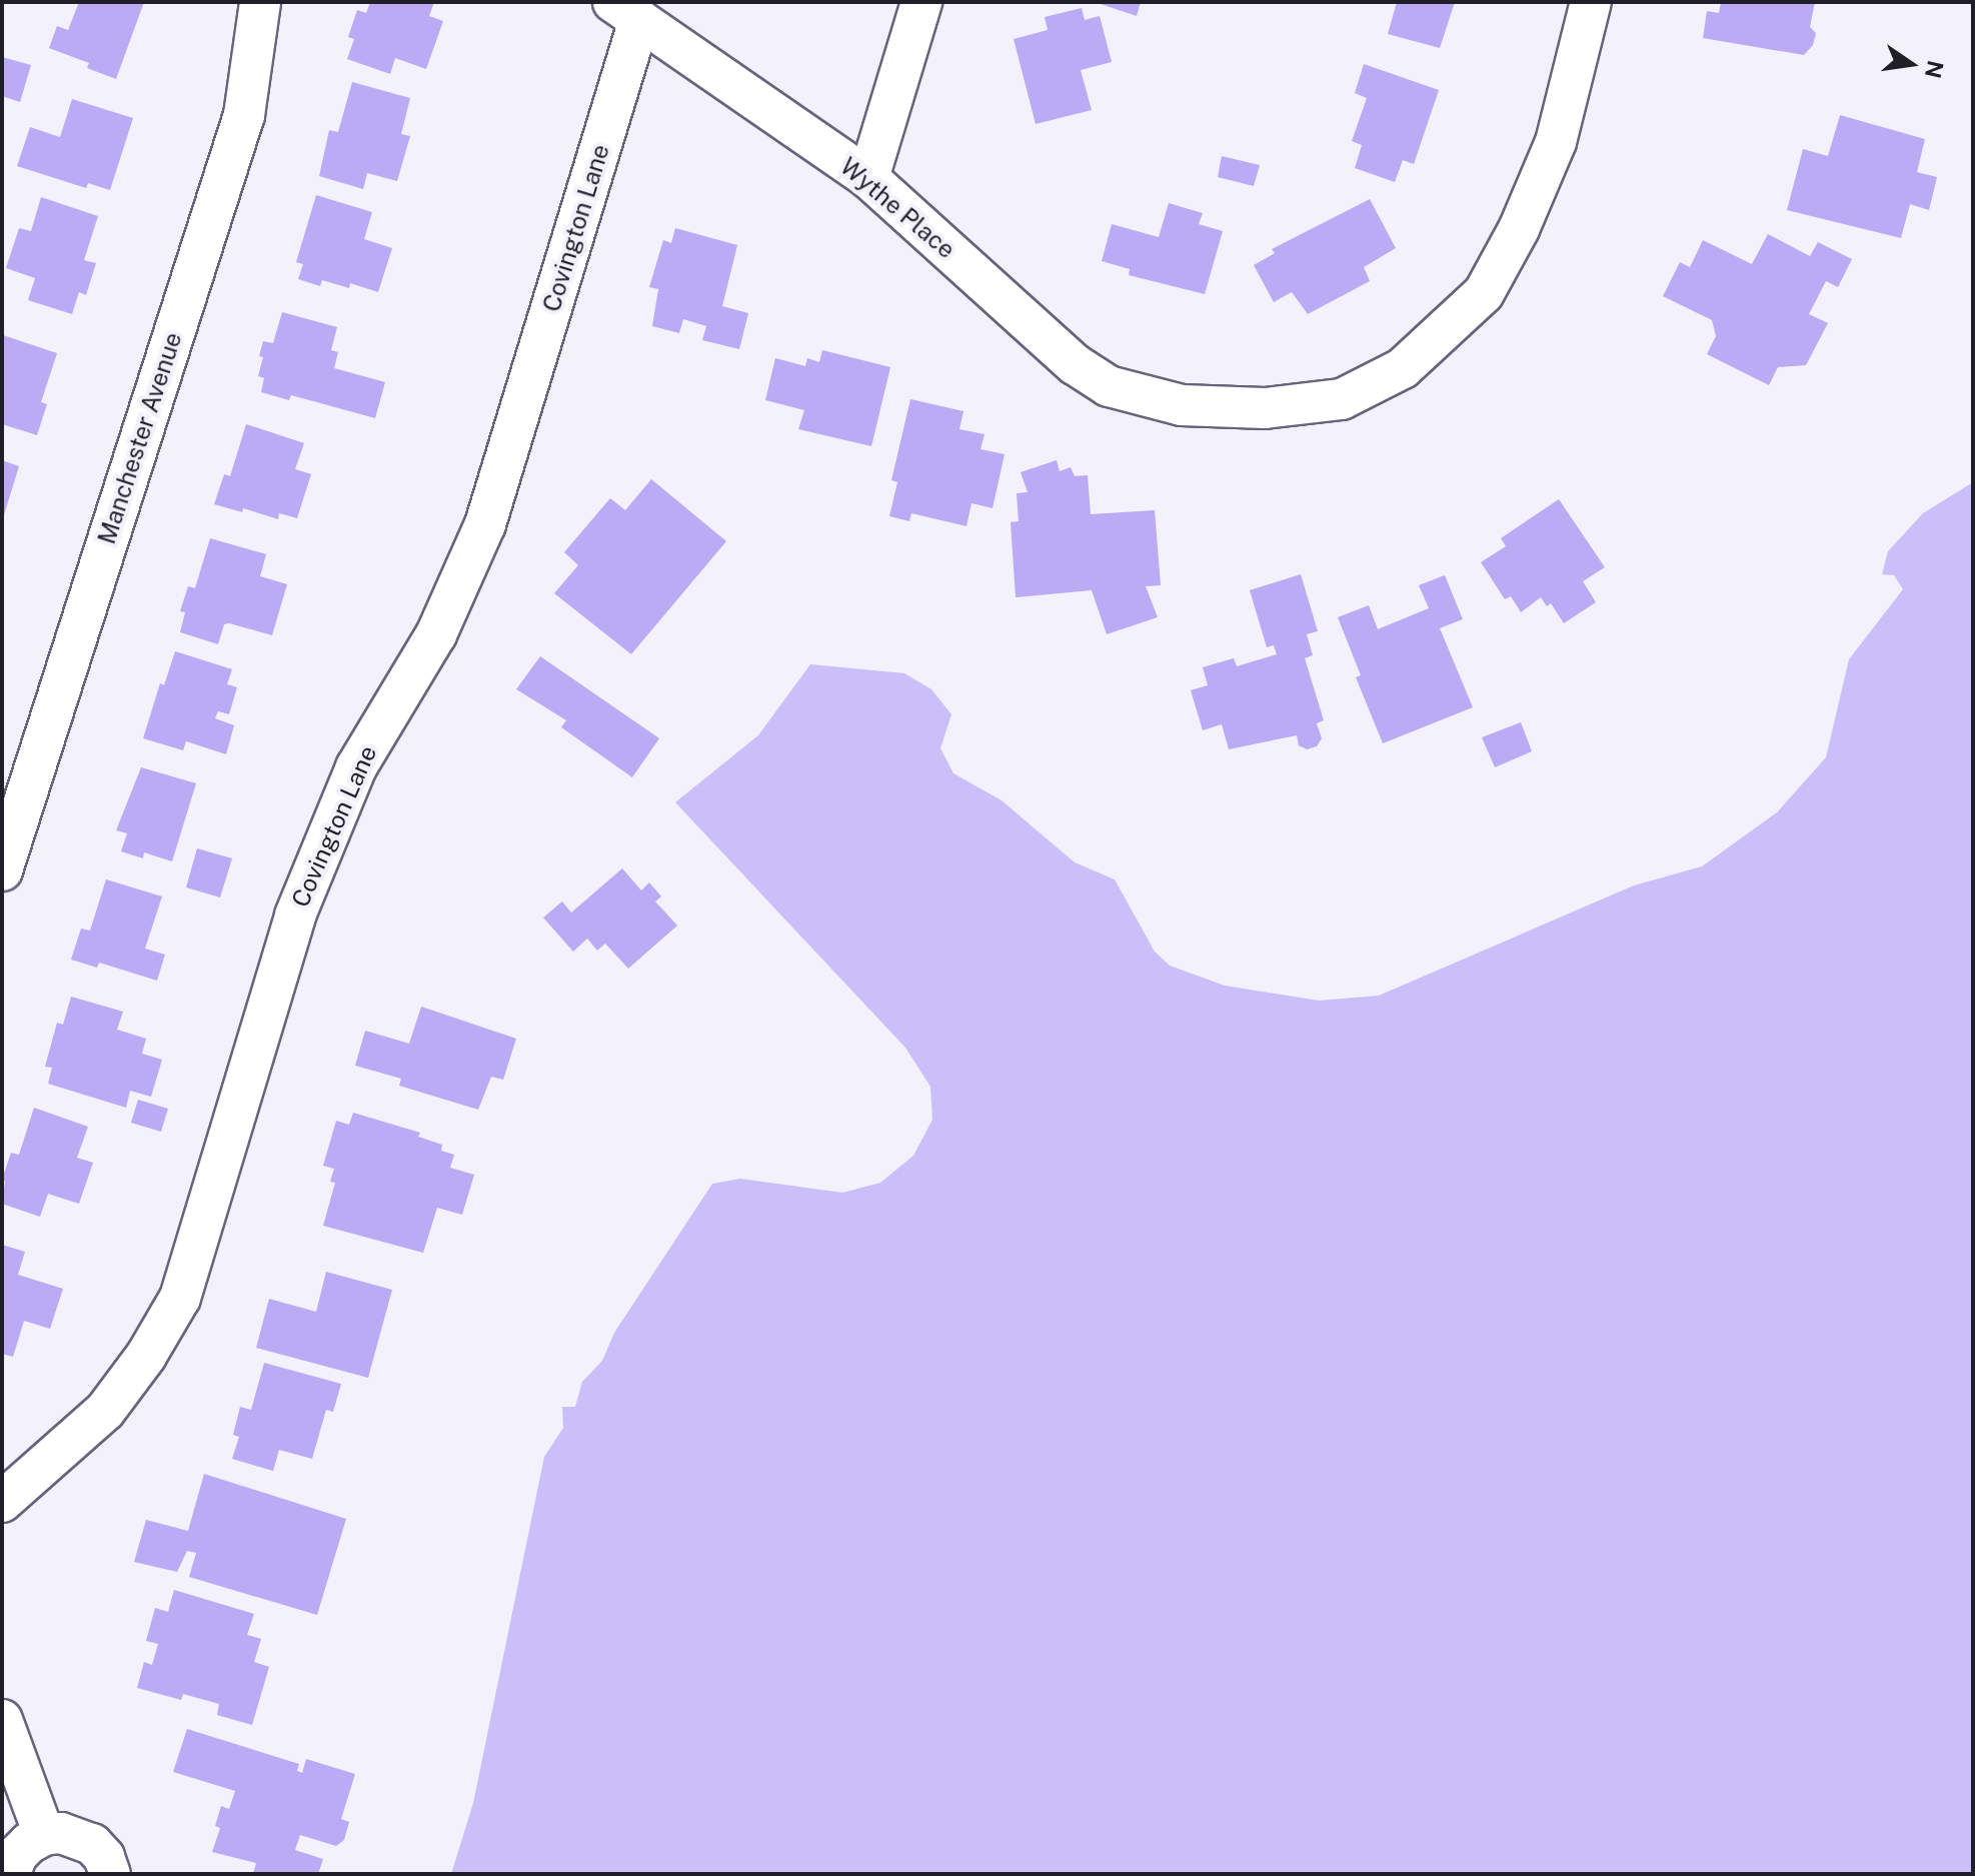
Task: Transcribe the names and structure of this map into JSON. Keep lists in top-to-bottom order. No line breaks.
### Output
{"streets":{"street":["Wythe Place","Covington Lane","Manchester Avenue"]},"crossings":[["Wythe Place","Covington Lane"]],"north":"right"}
